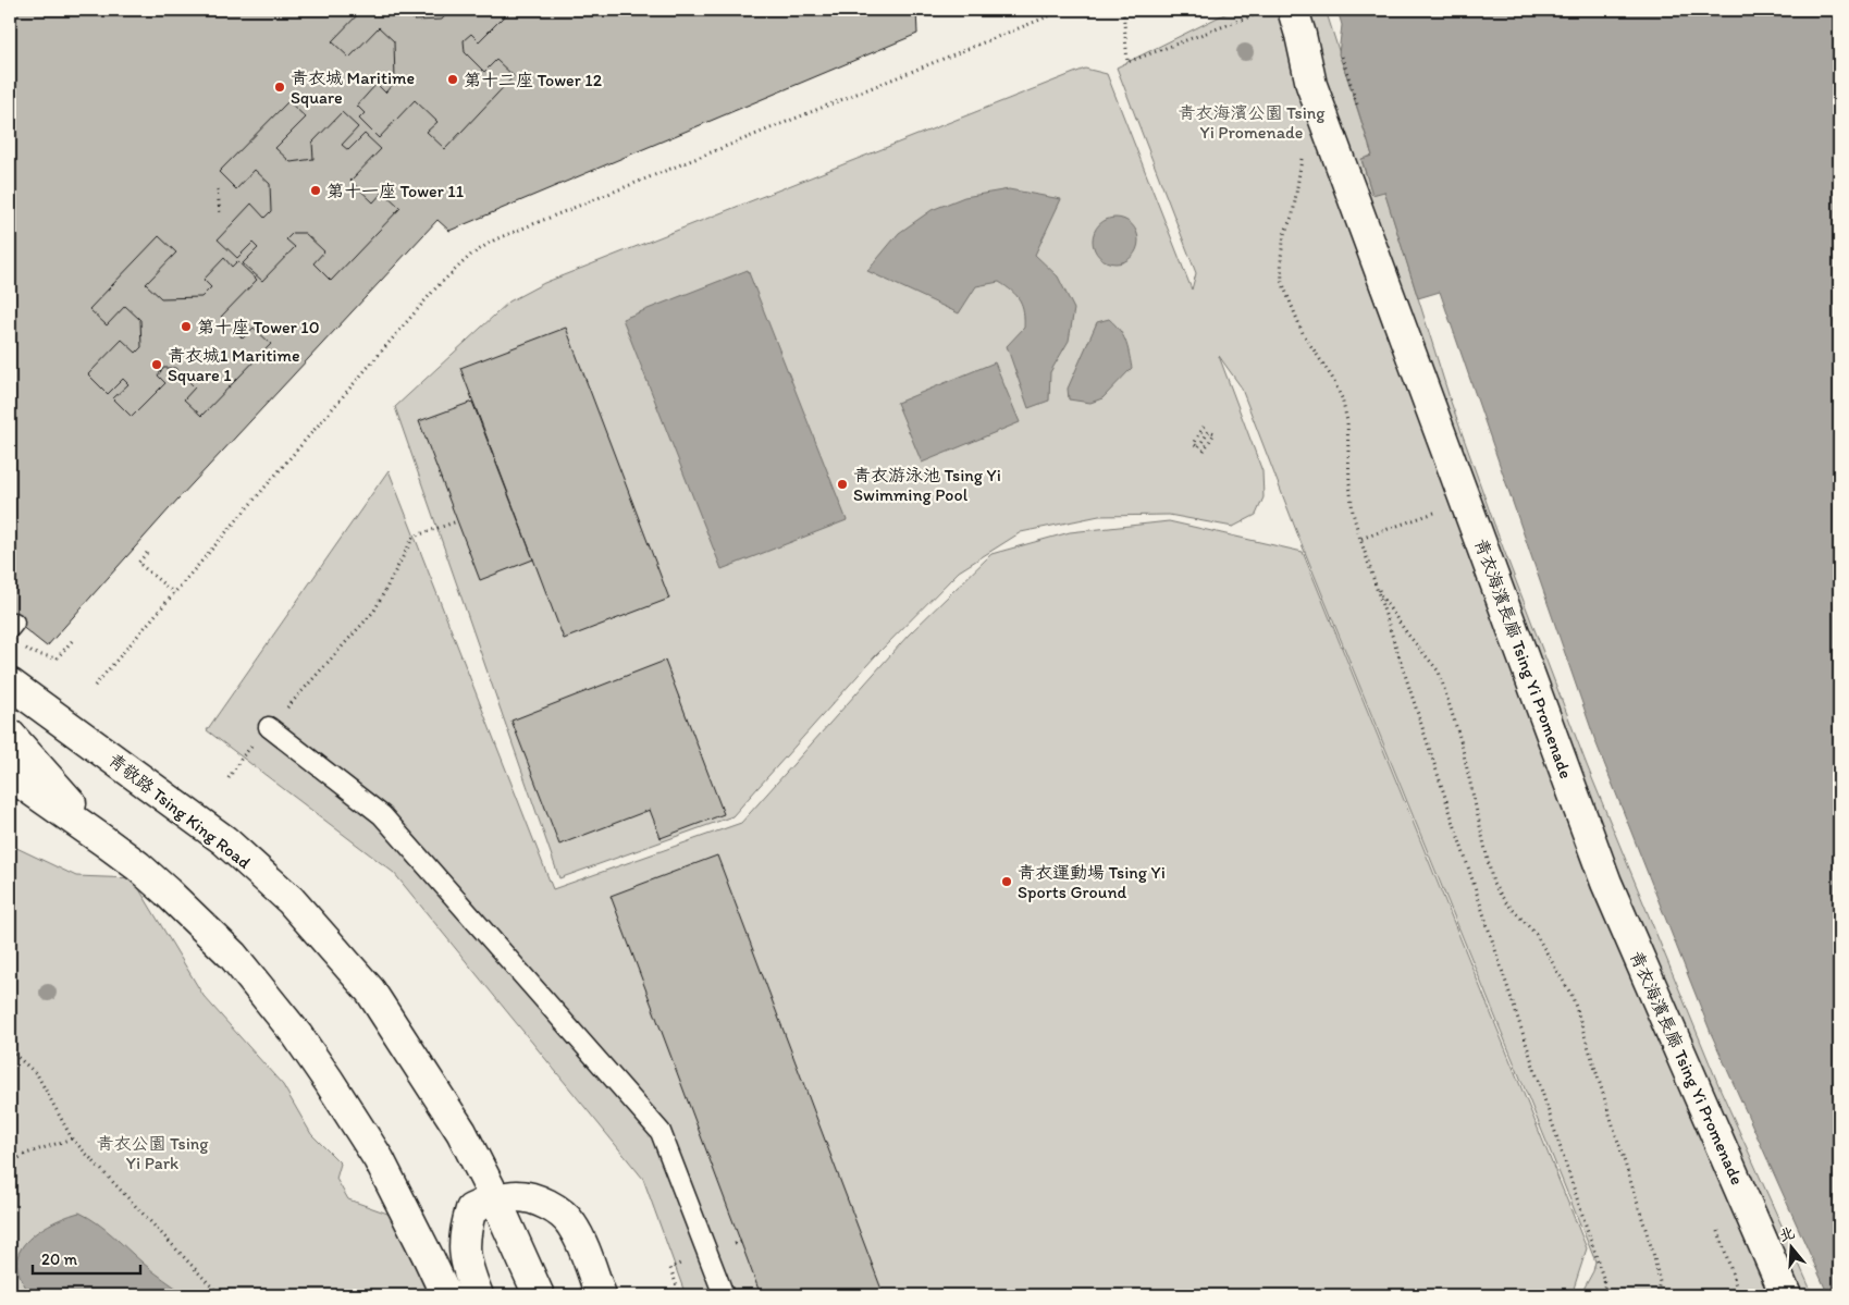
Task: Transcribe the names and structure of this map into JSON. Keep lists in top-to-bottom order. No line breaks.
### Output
{"streets":{"main road":["青衣海濱長廊 Tsing Yi Promenade","青敬路 Tsing King Road"]},"parks":["青衣海濱公園 Tsing Yi Promenade","青衣公園 Tsing Yi Park"],"places":["第十二座 Tower 12","青衣城 Maritime Square","第十一座 Tower 11","第十座 Tower 10","青衣城1 Maritime Square 1","青衣游泳池 Tsing Yi Swimming Pool","青衣運動場 Tsing Yi Sports Ground"],"scale_bar":"20 m","north":"top"}
